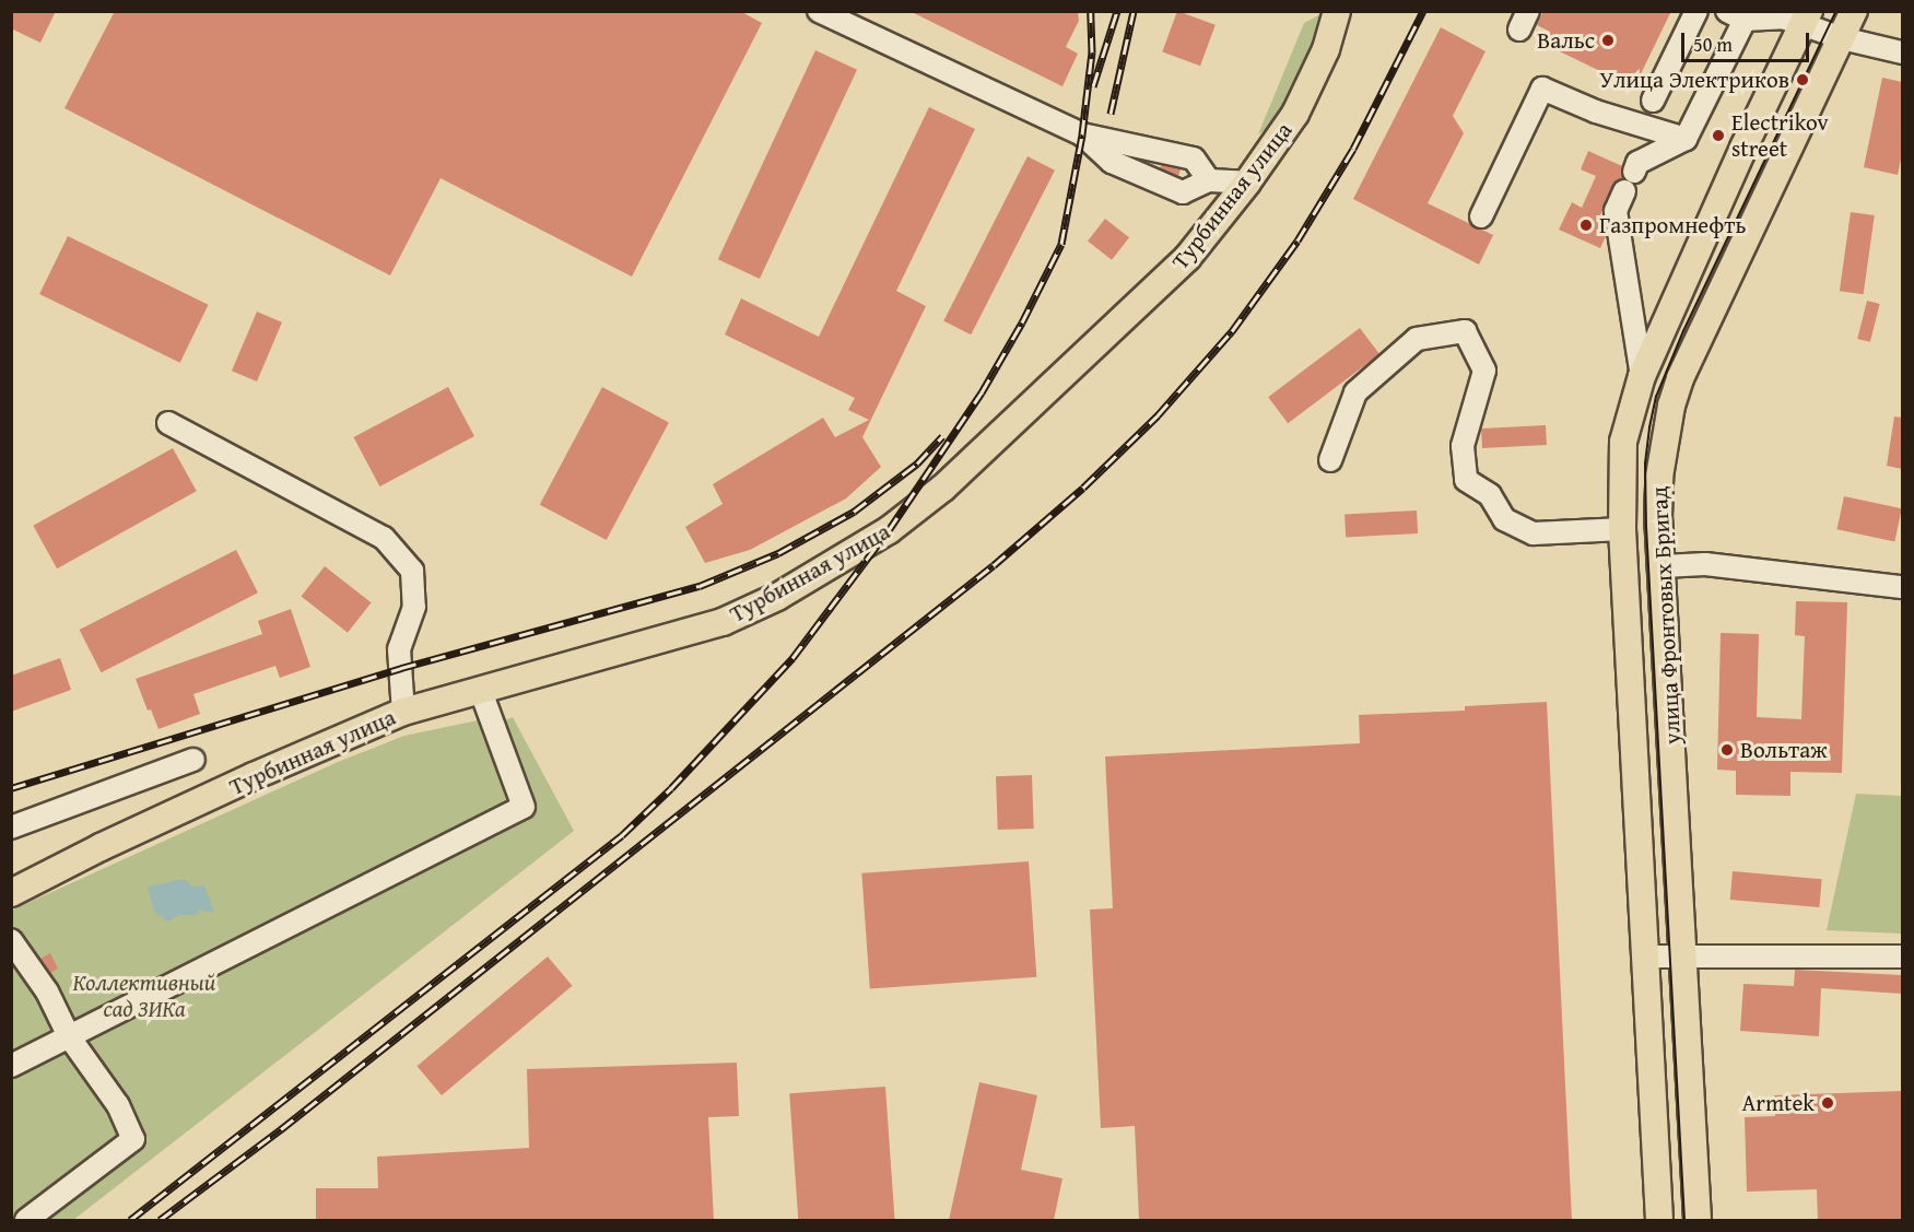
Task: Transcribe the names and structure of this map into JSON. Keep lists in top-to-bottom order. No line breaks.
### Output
{"streets":{"main road":["Турбинная улица","улица Фронтовых Бригад"]},"parks":["Коллективный сад ЗИКа"],"places":["Вальс","Улица Электриков","Electrikov street","Газпромнефть","Вольтаж","Armtek"],"scale_bar":"50 m"}
